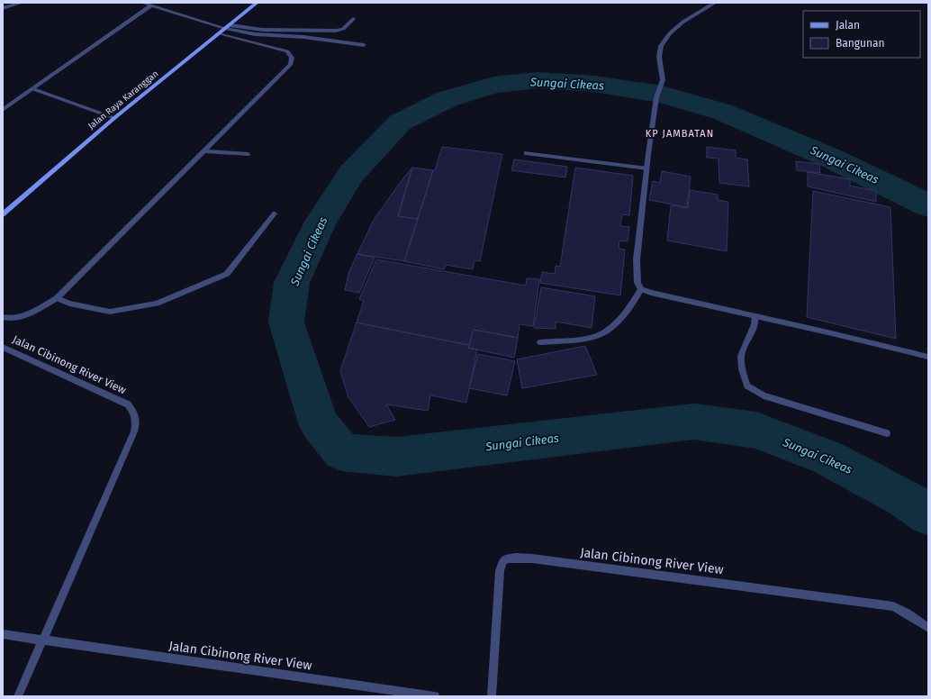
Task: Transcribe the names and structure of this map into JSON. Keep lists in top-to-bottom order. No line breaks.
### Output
{"streets":{"street":["Jalan Raya Karanggan","Jalan Cibinong River View"]},"districts":["KP JAMBATAN"],"water":["Sungai Cikeas"],"legend":["Jalan","Bangunan"]}
